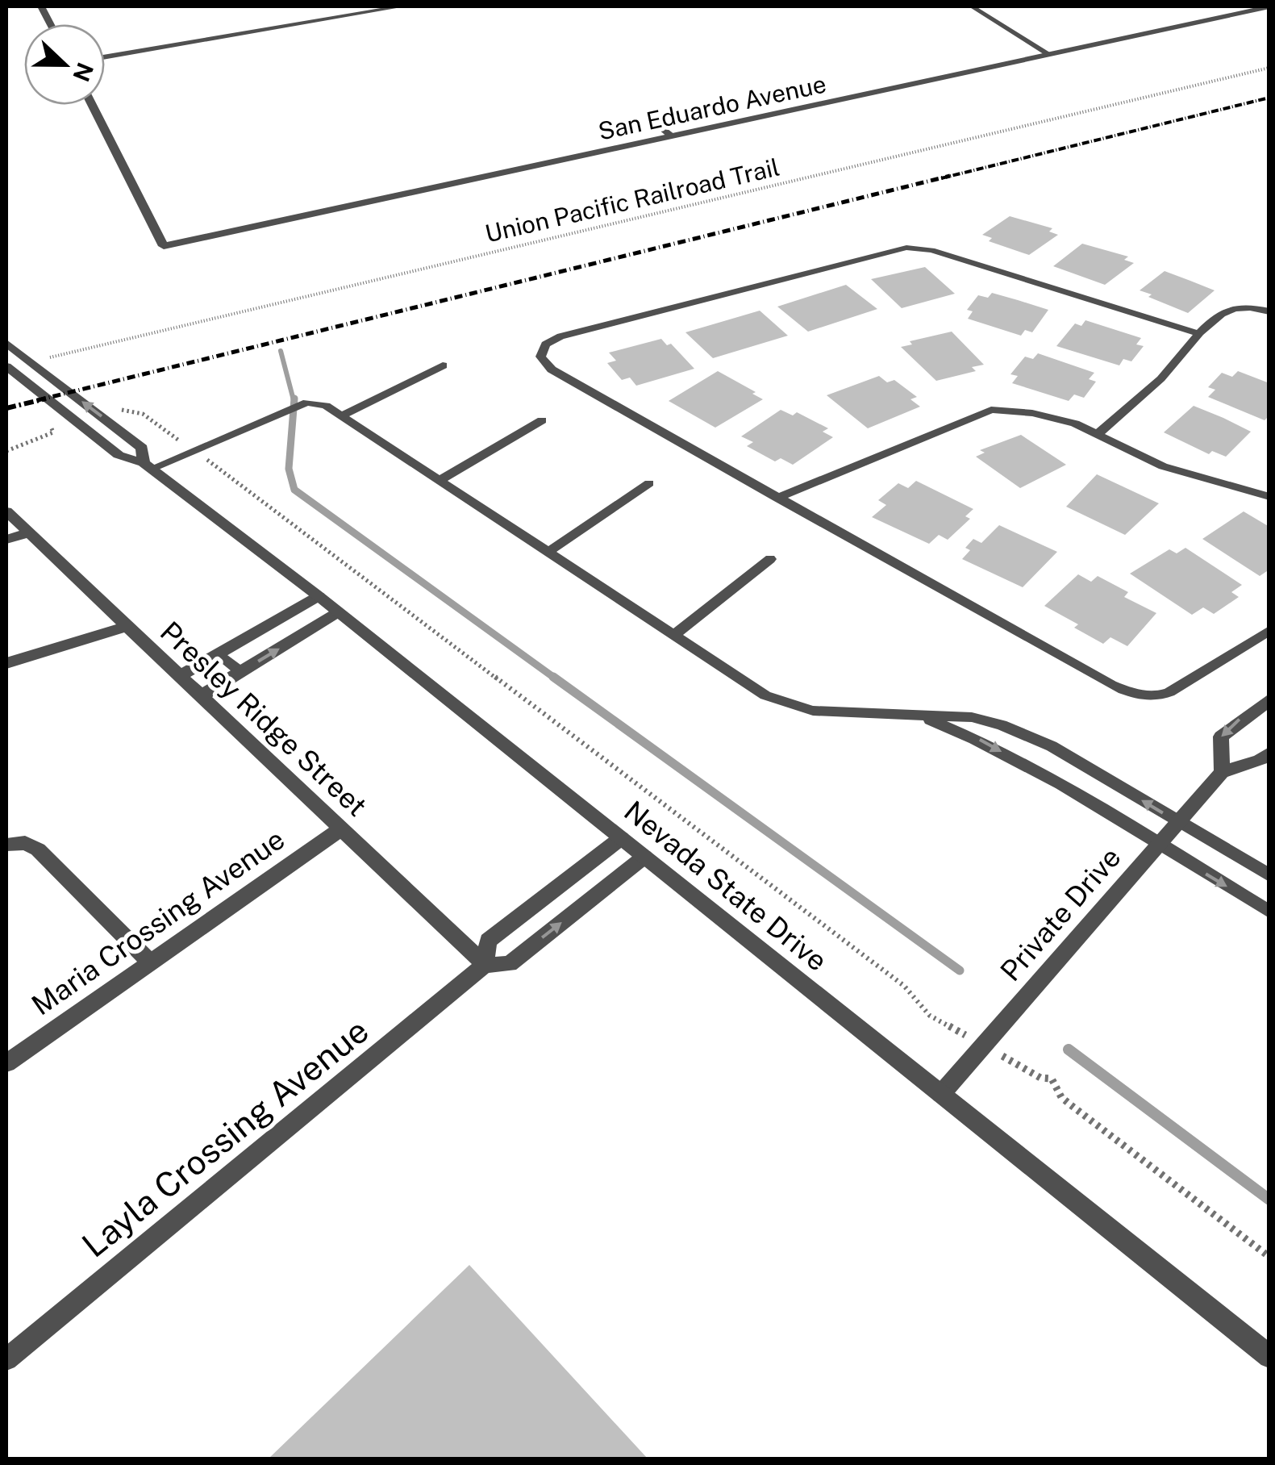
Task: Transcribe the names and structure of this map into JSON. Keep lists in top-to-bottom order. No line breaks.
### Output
{"streets":{"street":["San Eduardo Avenue","Presley Ridge Street","Nevada State Drive","Private Drive","Maria Crossing Avenue","Layla Crossing Avenue"],"path":["Union Pacific Railroad Trail"]},"crossings":[["Union Pacific Railroad Trail","Nevada State Drive"],["Presley Ridge Street","Maria Crossing Avenue"],["Presley Ridge Street","Layla Crossing Avenue"],["Nevada State Drive","Private Drive"],["Nevada State Drive","Layla Crossing Avenue"]],"north":"right"}
